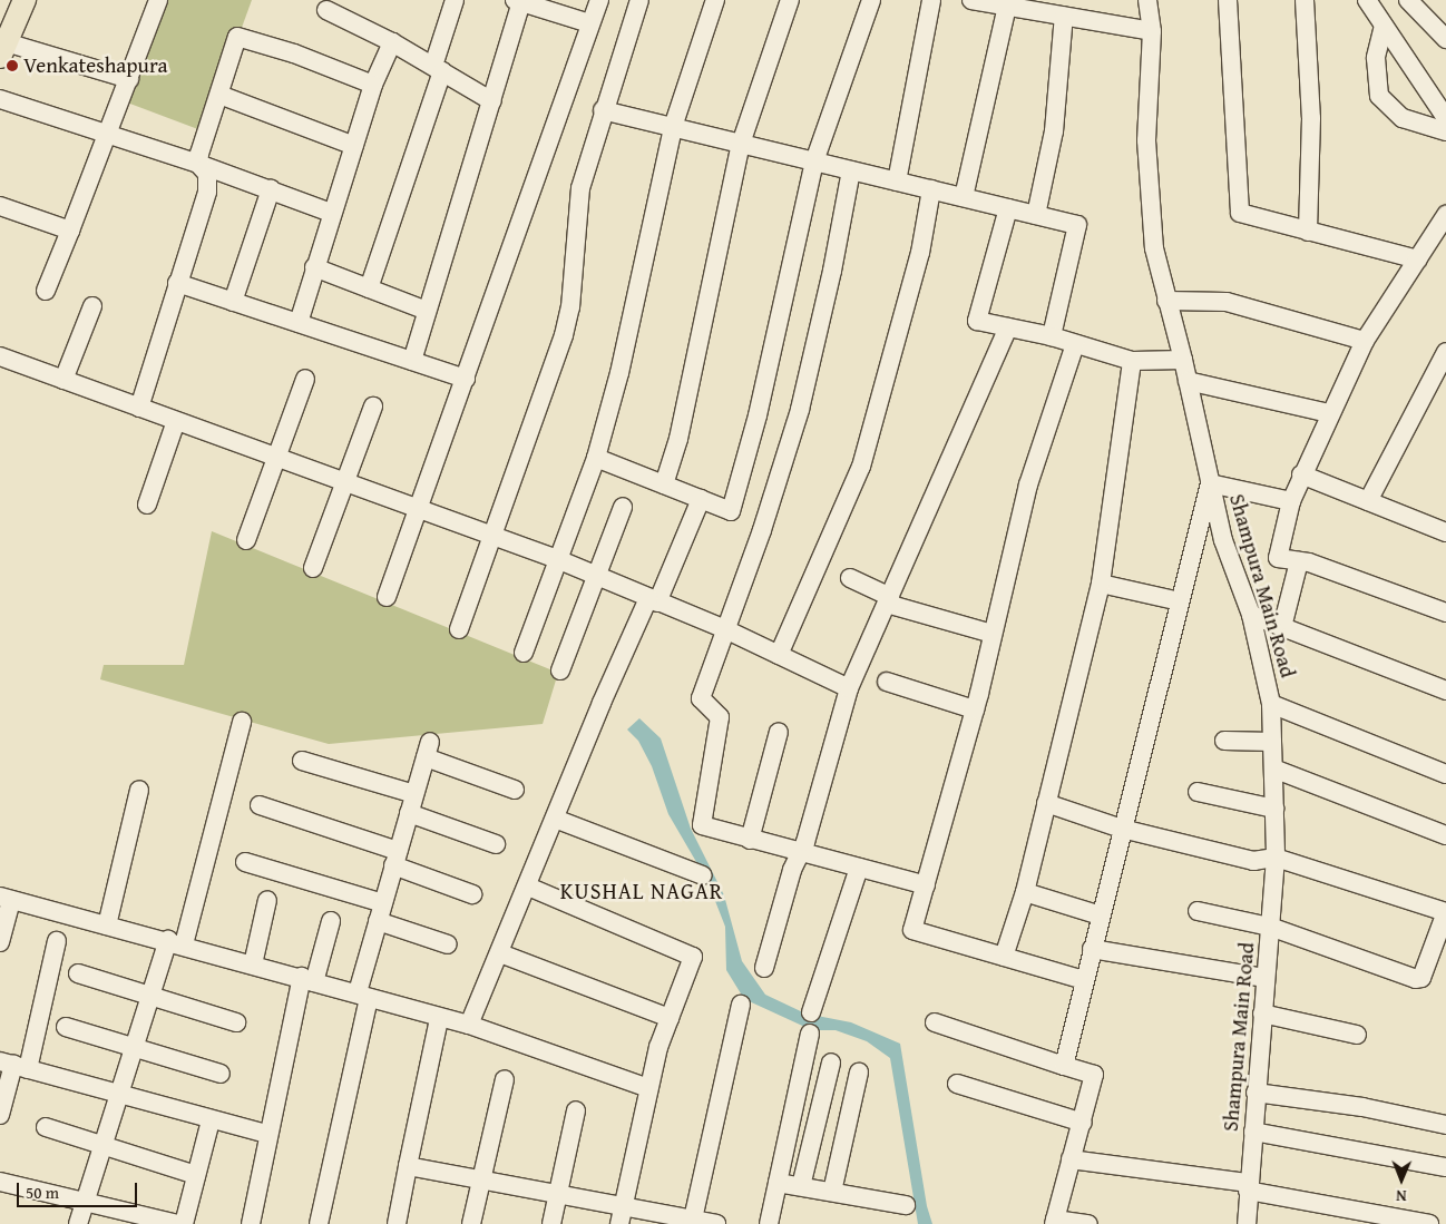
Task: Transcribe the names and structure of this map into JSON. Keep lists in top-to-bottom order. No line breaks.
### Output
{"streets":{"street":["Shampura Main Road"]},"districts":["KUSHAL NAGAR"],"places":["Venkateshapura"],"scale_bar":"50 m","north":"bottom"}
